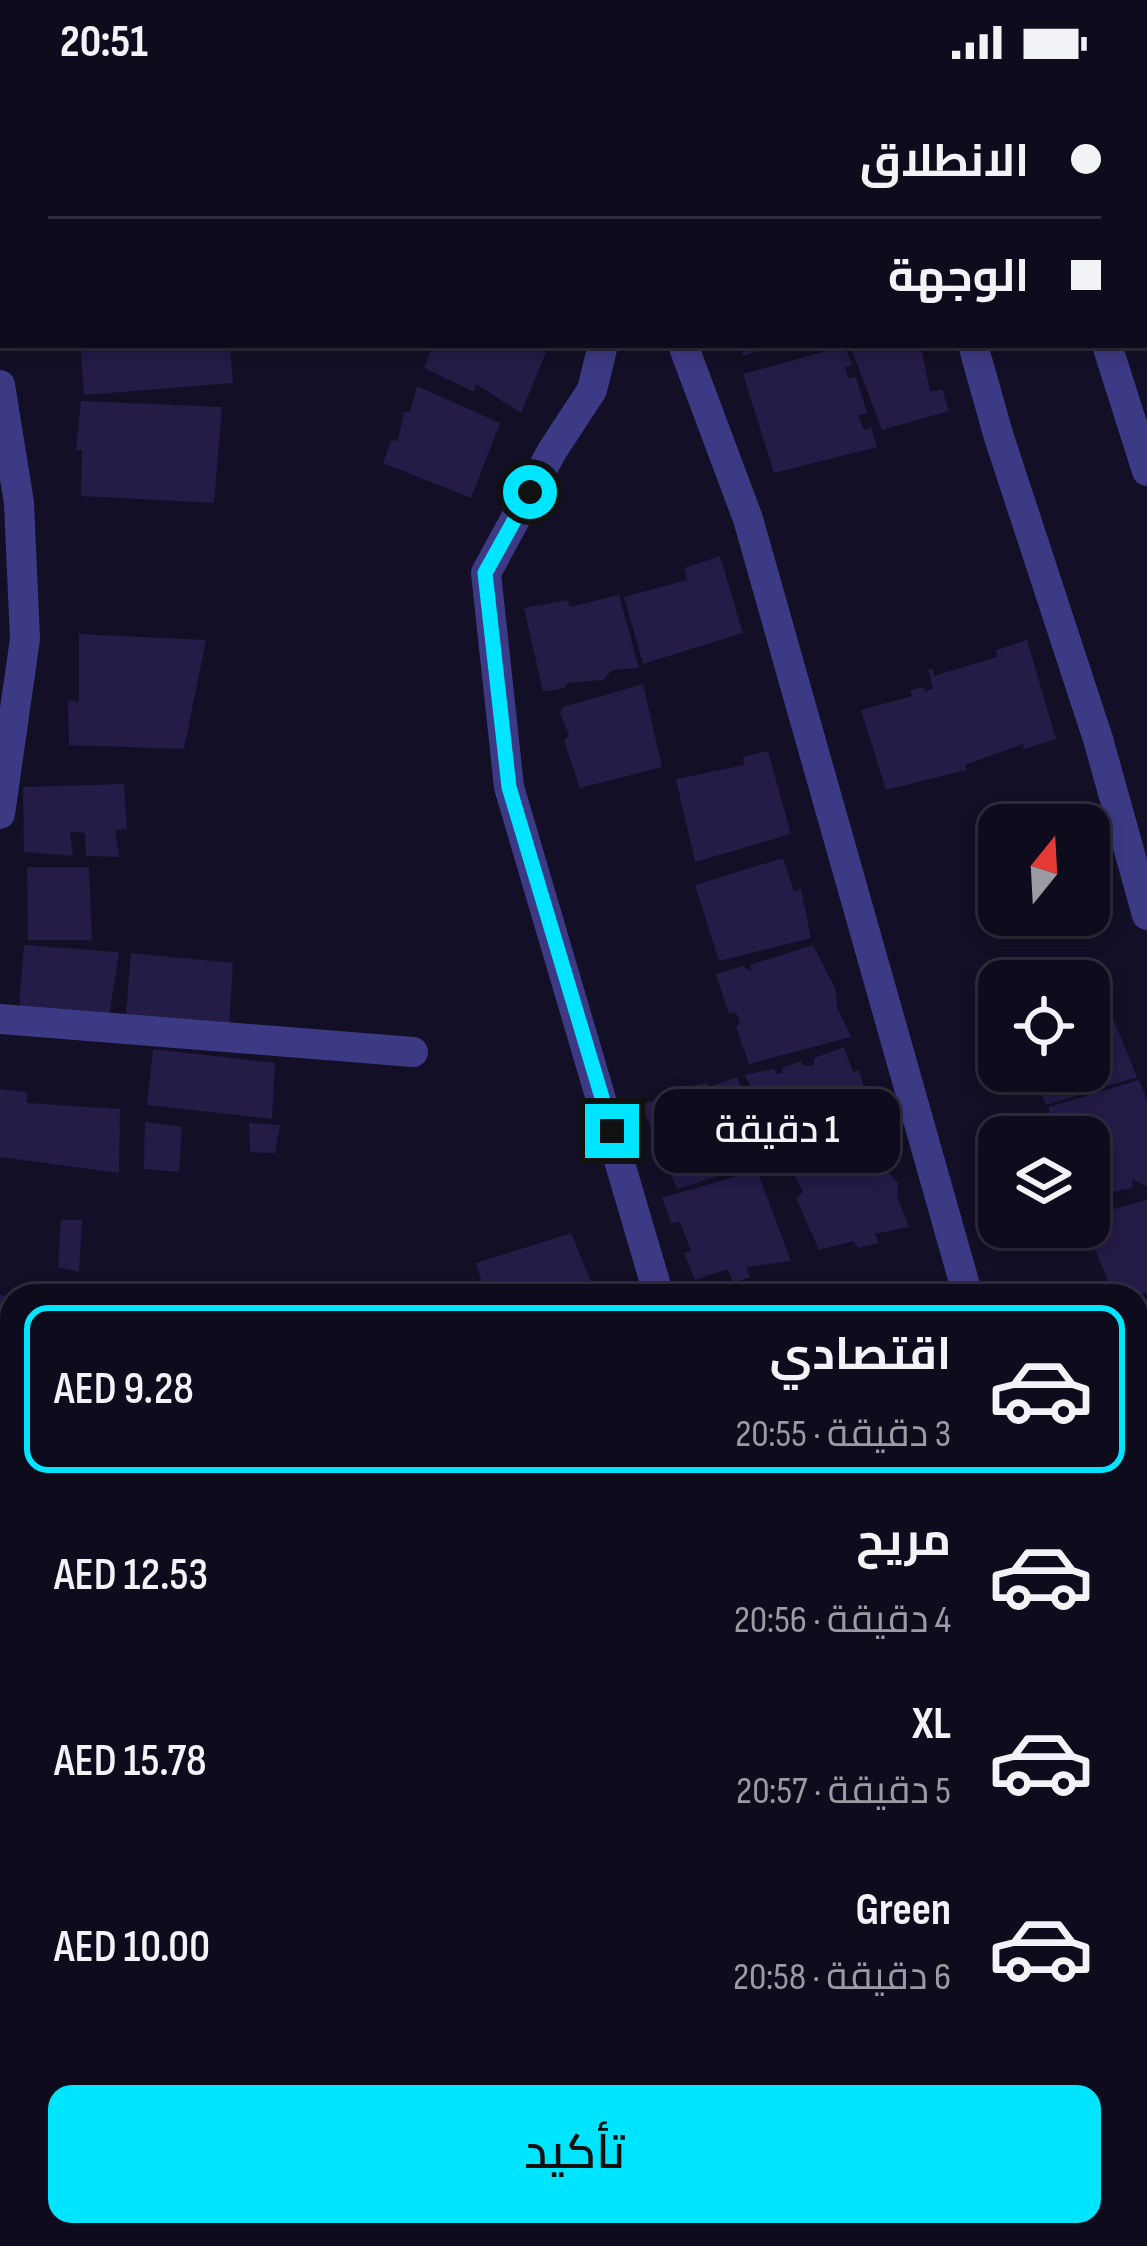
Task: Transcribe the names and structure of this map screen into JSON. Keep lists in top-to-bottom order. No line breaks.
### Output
{"north":"top","page":{"status":"20:51","banner":["الانطلاق","الوجهة"],"bubble":"1 دقيقة","list":[{"name":"اقتصادي","note":"3 دقيقة · 20:55","value":"AED 9.28"},{"name":"مريح","note":"4 دقيقة · 20:56","value":"AED 12.53"},{"name":"XL","note":"5 دقيقة · 20:57","value":"AED 15.78"},{"name":"Green","note":"6 دقيقة · 20:58","value":"AED 10.00"}],"buttons":"تأكيد"}}
